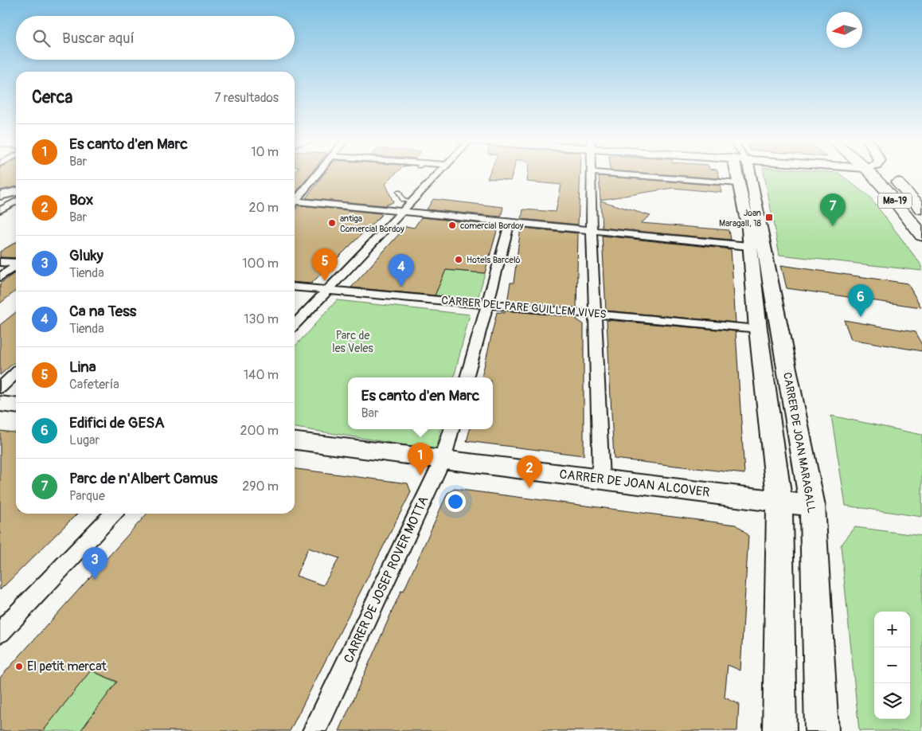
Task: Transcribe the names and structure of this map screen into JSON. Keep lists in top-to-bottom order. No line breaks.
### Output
{"streets":{"highway":["Ma-19"],"street":["CARRER DEL PARE GUILLEM VIVES","CARRER DE JOAN MARAGALL","CARRER DE JOAN ALCOVER","CARRER DE JOSEP ROVER MOTTA"]},"crossings":[["CARRER DE JOAN MARAGALL","CARRER DE JOAN ALCOVER"],["CARRER DE JOAN ALCOVER","CARRER DE JOSEP ROVER MOTTA"]],"parks":["Parc de les Veles"],"places":{"transit":["Joan Maragall, 18"],"other":["antiga Comercial Bordoy","comercial Bordoy","Hotels Barceló","El petit mercat"]},"north":"left","page":{"search":"Buscar aquí","heading":["Cerca","7 resultados"],"list":[{"mark":"1","name":"Es canto d'en Marc","note":"Bar","value":"10 m"},{"mark":"2","name":"Box","note":"Bar","value":"20 m"},{"mark":"3","name":"Gluky","note":"Tienda","value":"100 m"},{"mark":"4","name":"Ca na Tess","note":"Tienda","value":"130 m"},{"mark":"5","name":"Lina","note":"Cafetería","value":"140 m"},{"mark":"6","name":"Edifici de GESA","note":"Lugar","value":"200 m"},{"mark":"7","name":"Parc de n'Albert Camus","note":"Parque","value":"290 m"}],"pins":["7","5","4","6","1","2","3"],"popup":["Es canto d'en Marc","Bar"],"map_buttons":["+","−"]}}
